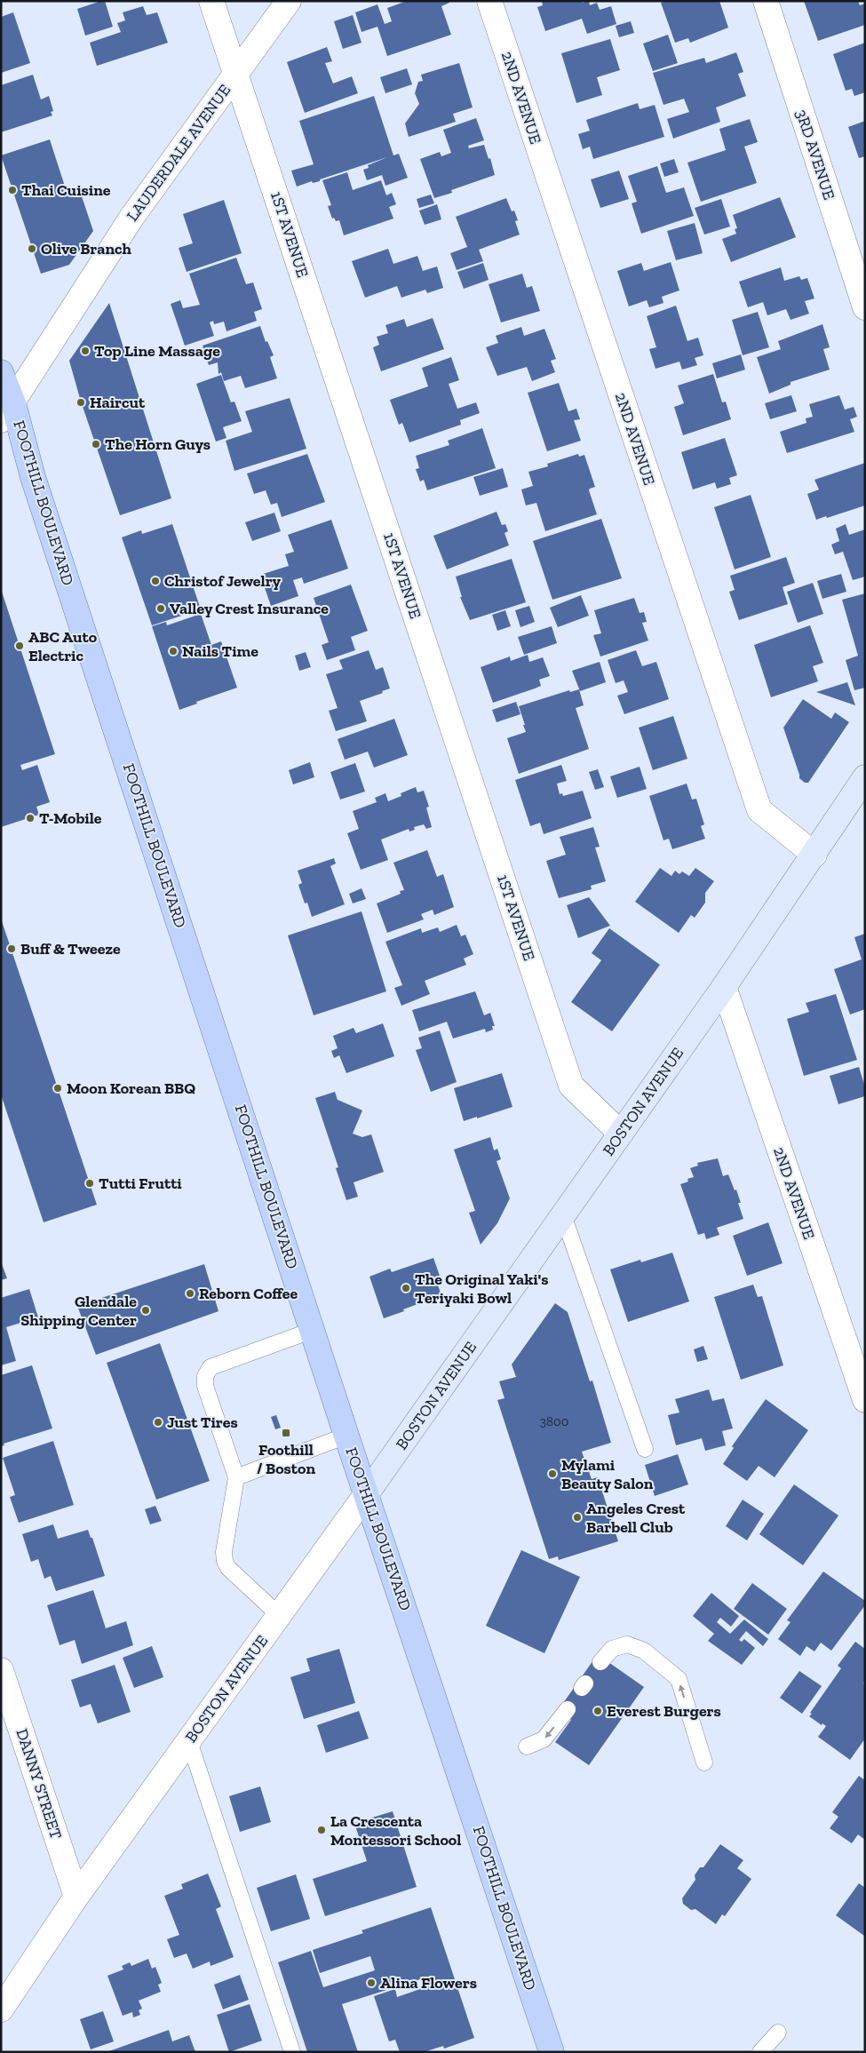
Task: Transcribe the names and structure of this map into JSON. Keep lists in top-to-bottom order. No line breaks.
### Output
{"streets":{"main road":["FOOTHILL BOULEVARD"],"street":["2ND AVENUE","LAUDERDALE AVENUE","3RD AVENUE","1ST AVENUE","BOSTON AVENUE","DANNY STREET"]},"crossings":[["2ND AVENUE","BOSTON AVENUE"],["LAUDERDALE AVENUE","1ST AVENUE"],["LAUDERDALE AVENUE","FOOTHILL BOULEVARD"],["1ST AVENUE","BOSTON AVENUE"],["FOOTHILL BOULEVARD","BOSTON AVENUE"],["BOSTON AVENUE","DANNY STREET"]],"places":{"other":["Thai Cuisine","Olive Branch","Top Line Massage","Haircut","The Horn Guys","Christof Jewelry","Valley Crest Insurance","ABC Auto Electric","Nails Time","T-Mobile","Buff & Tweeze","Moon Korean BBQ","Tutti Frutti","The Original Yaki's Teriyaki Bowl","Reborn Coffee","Glendale Shipping Center","Just Tires","Mylami Beauty Salon","Angeles Crest Barbell Club","Everest Burgers","La Crescenta Montessori School","Alina Flowers"],"transit":["Foothill / Boston"]},"house_numbers":["3800"]}
